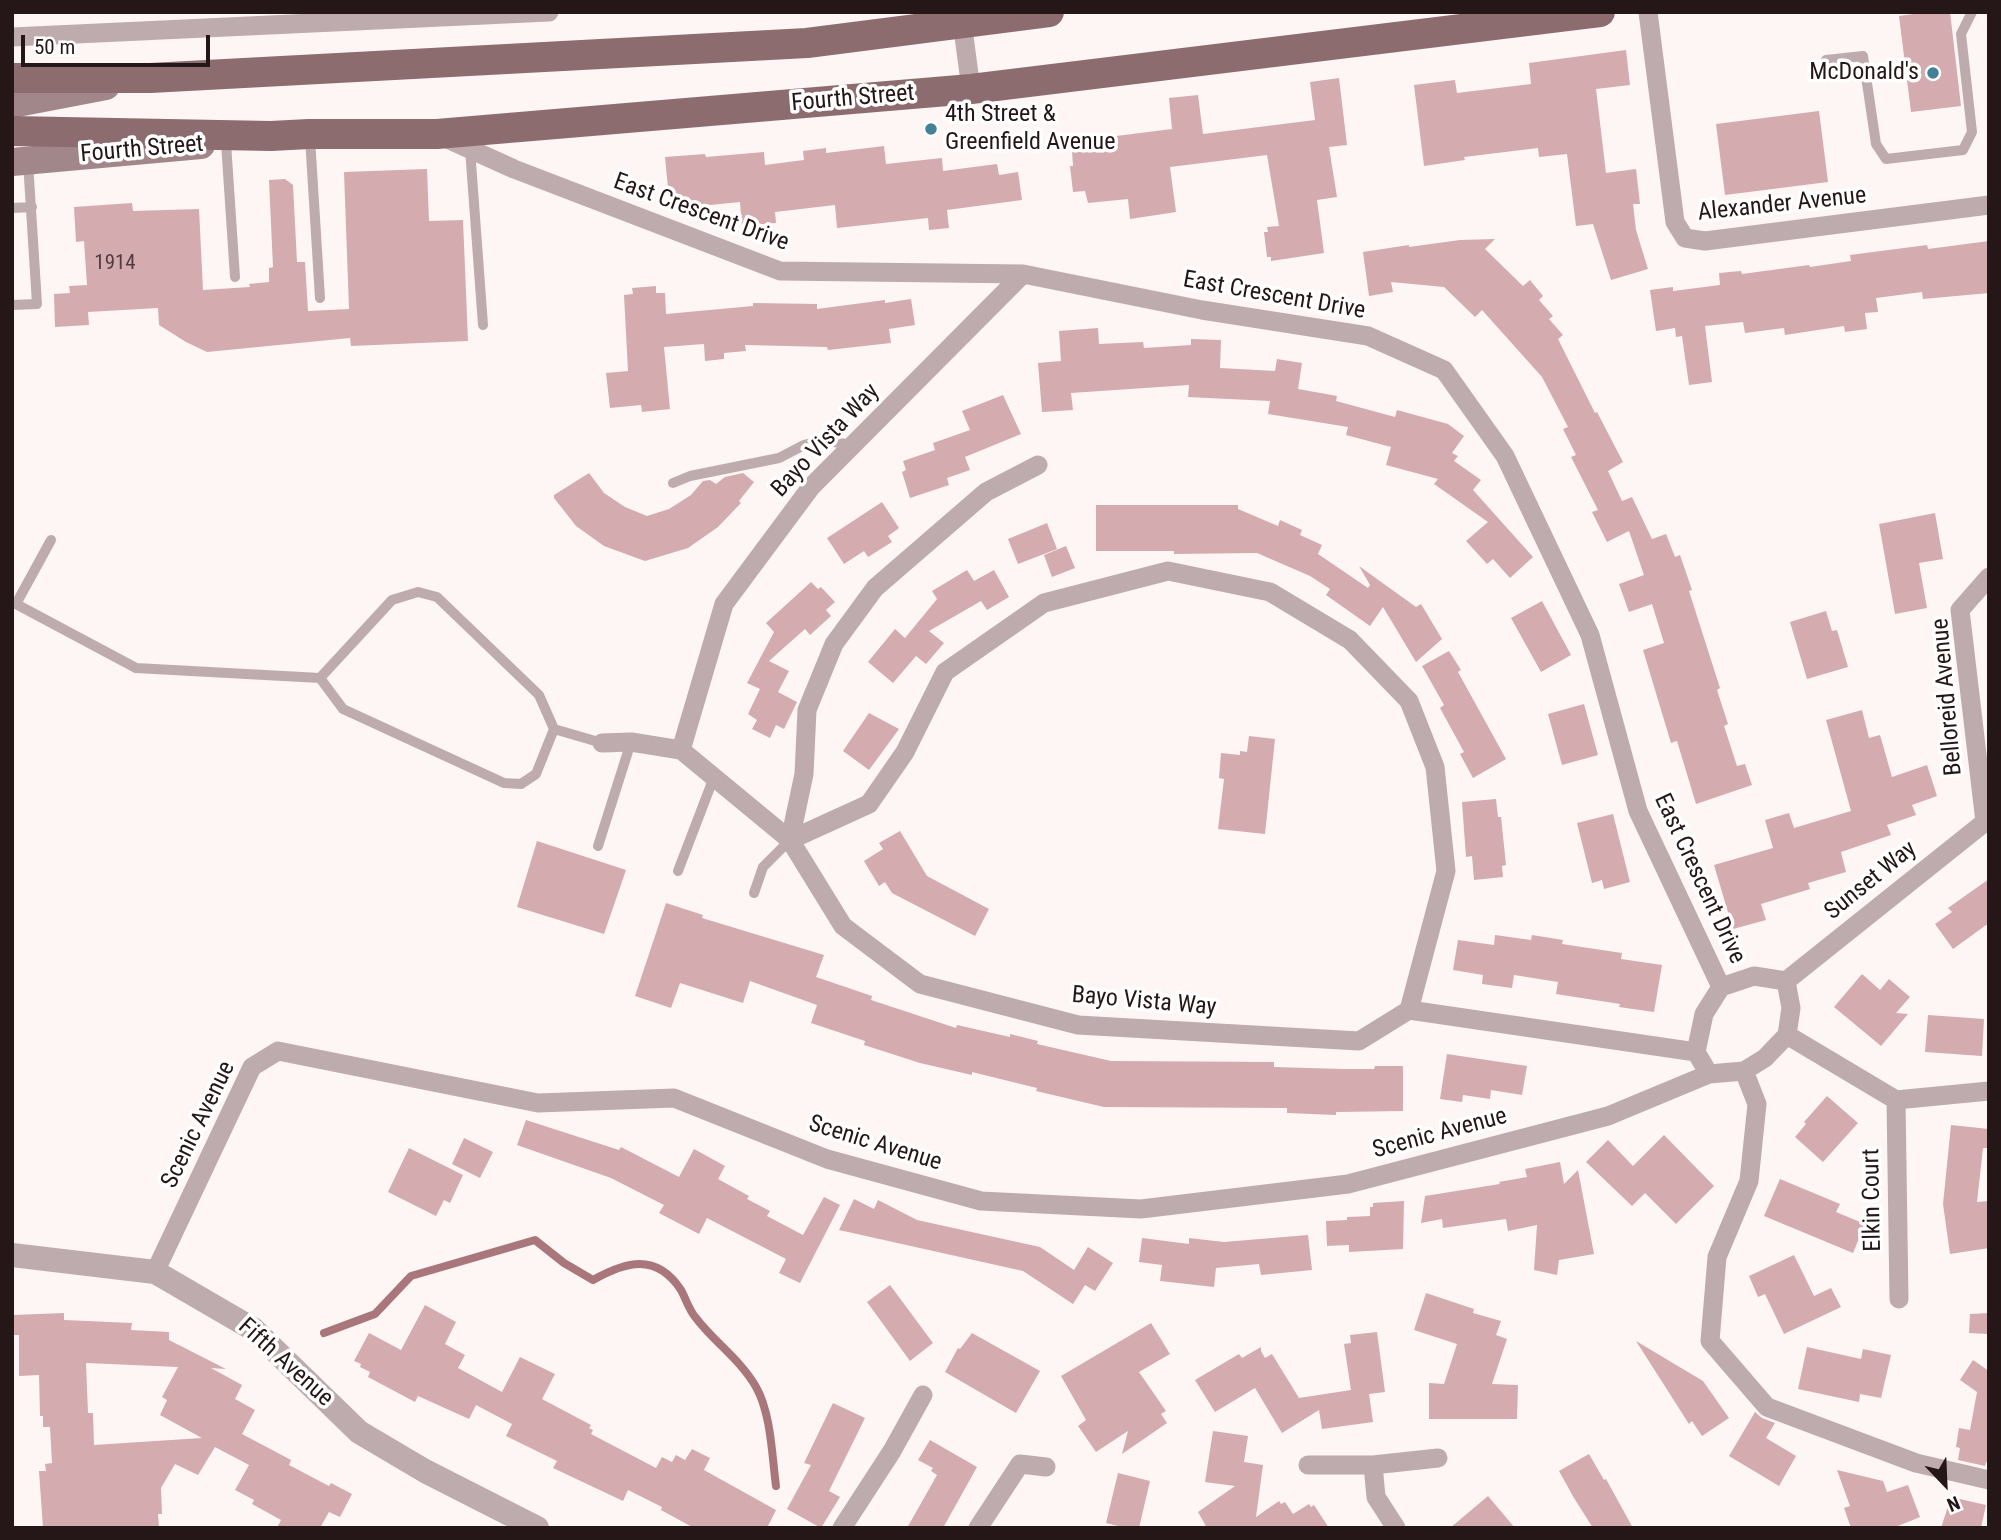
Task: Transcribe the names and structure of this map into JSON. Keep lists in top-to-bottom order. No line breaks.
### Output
{"streets":{"main road":["Fourth Street"],"street":["Alexander Avenue","East Crescent Drive","Bayo Vista Way","Belloreid Avenue","Sunset Way","Scenic Avenue","Elkin Court","Fifth Avenue"]},"crossings":[["Fourth Street","East Crescent Drive"],["East Crescent Drive","Bayo Vista Way"],["East Crescent Drive","Sunset Way"],["East Crescent Drive","Scenic Avenue"],["Belloreid Avenue","Sunset Way"],["Sunset Way","Scenic Avenue"],["Scenic Avenue","Fifth Avenue"]],"places":["McDonald's","4th Street & Greenfield Avenue"],"house_numbers":["1914"],"scale_bar":"50 m","north":"bottom right"}
